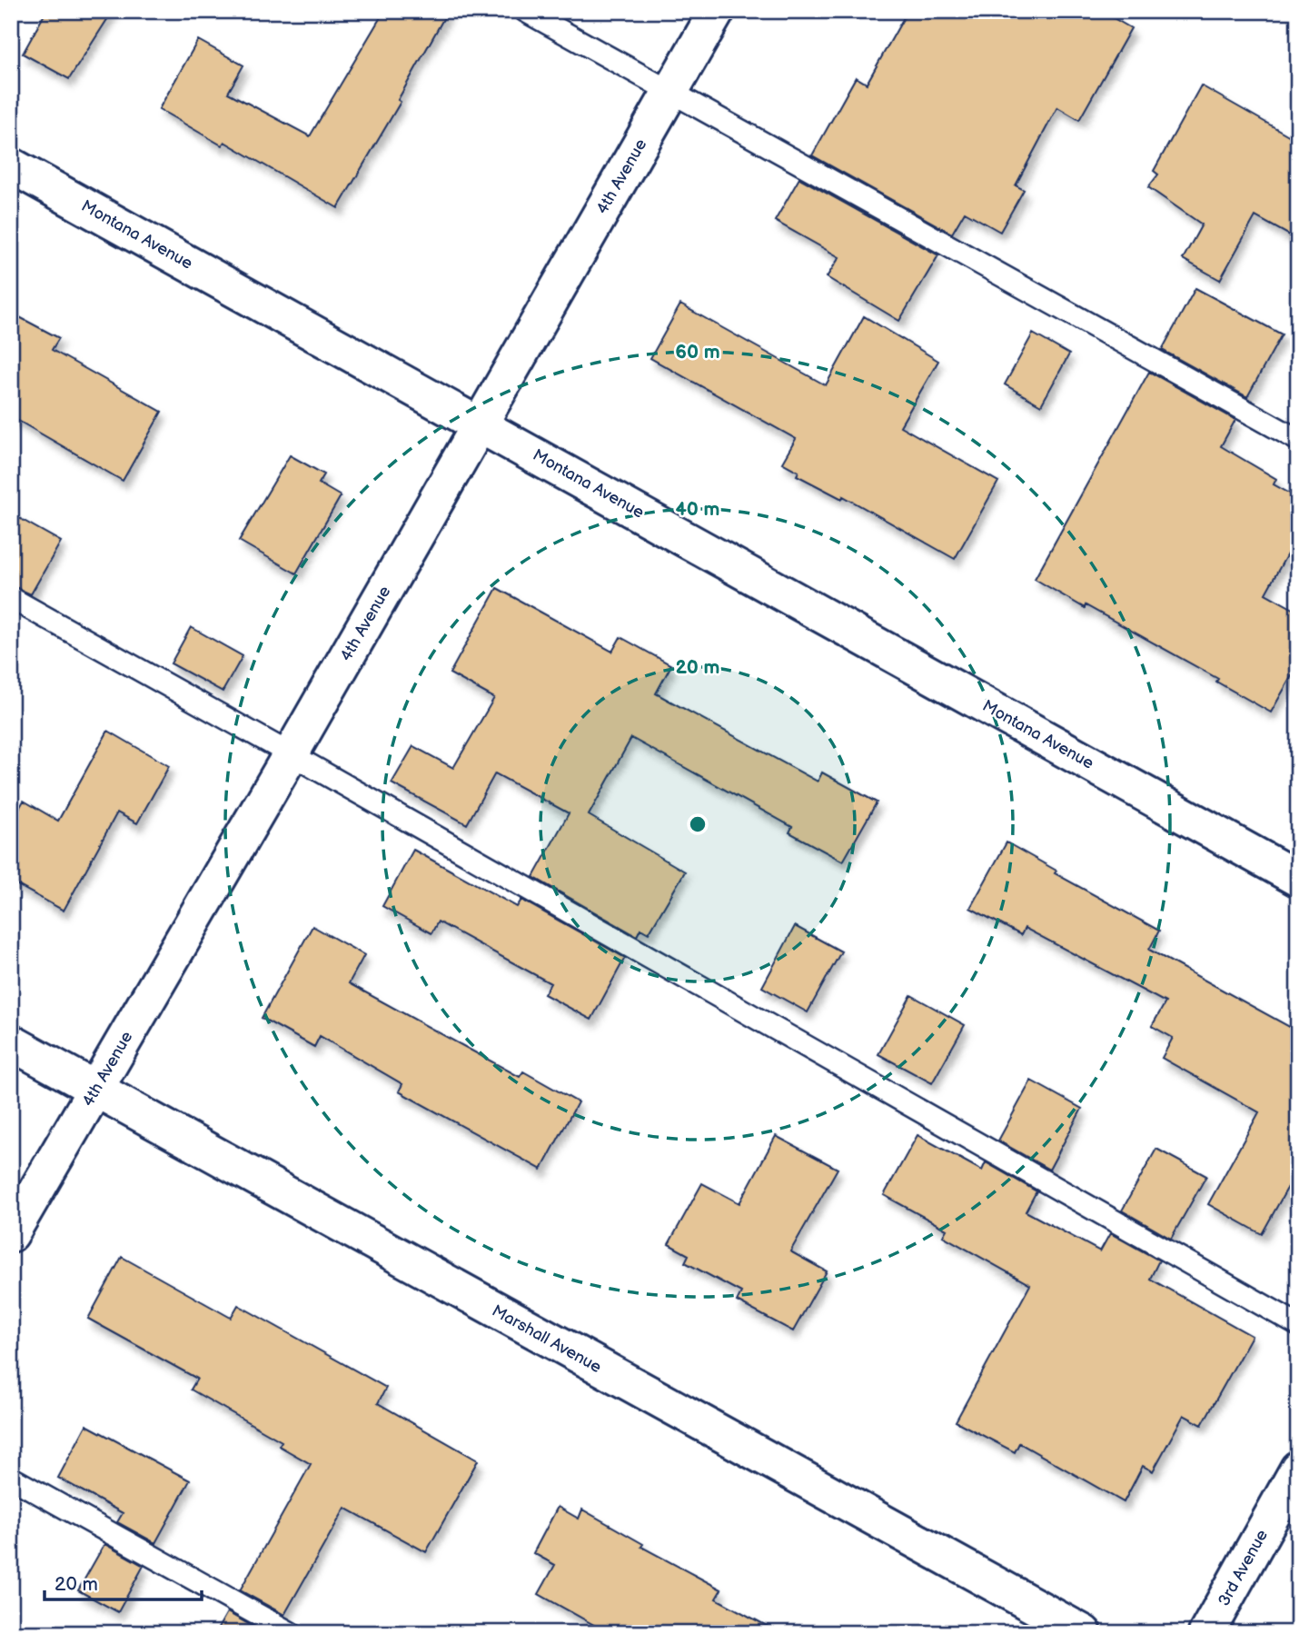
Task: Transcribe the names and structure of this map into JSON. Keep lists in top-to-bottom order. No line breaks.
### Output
{"streets":{"street":["4th Avenue","Montana Avenue","Marshall Avenue","3rd Avenue"]},"crossings":[["4th Avenue","Montana Avenue"],["4th Avenue","Marshall Avenue"]],"scale_bar":"20 m","rings":["60 m","40 m","20 m"]}
